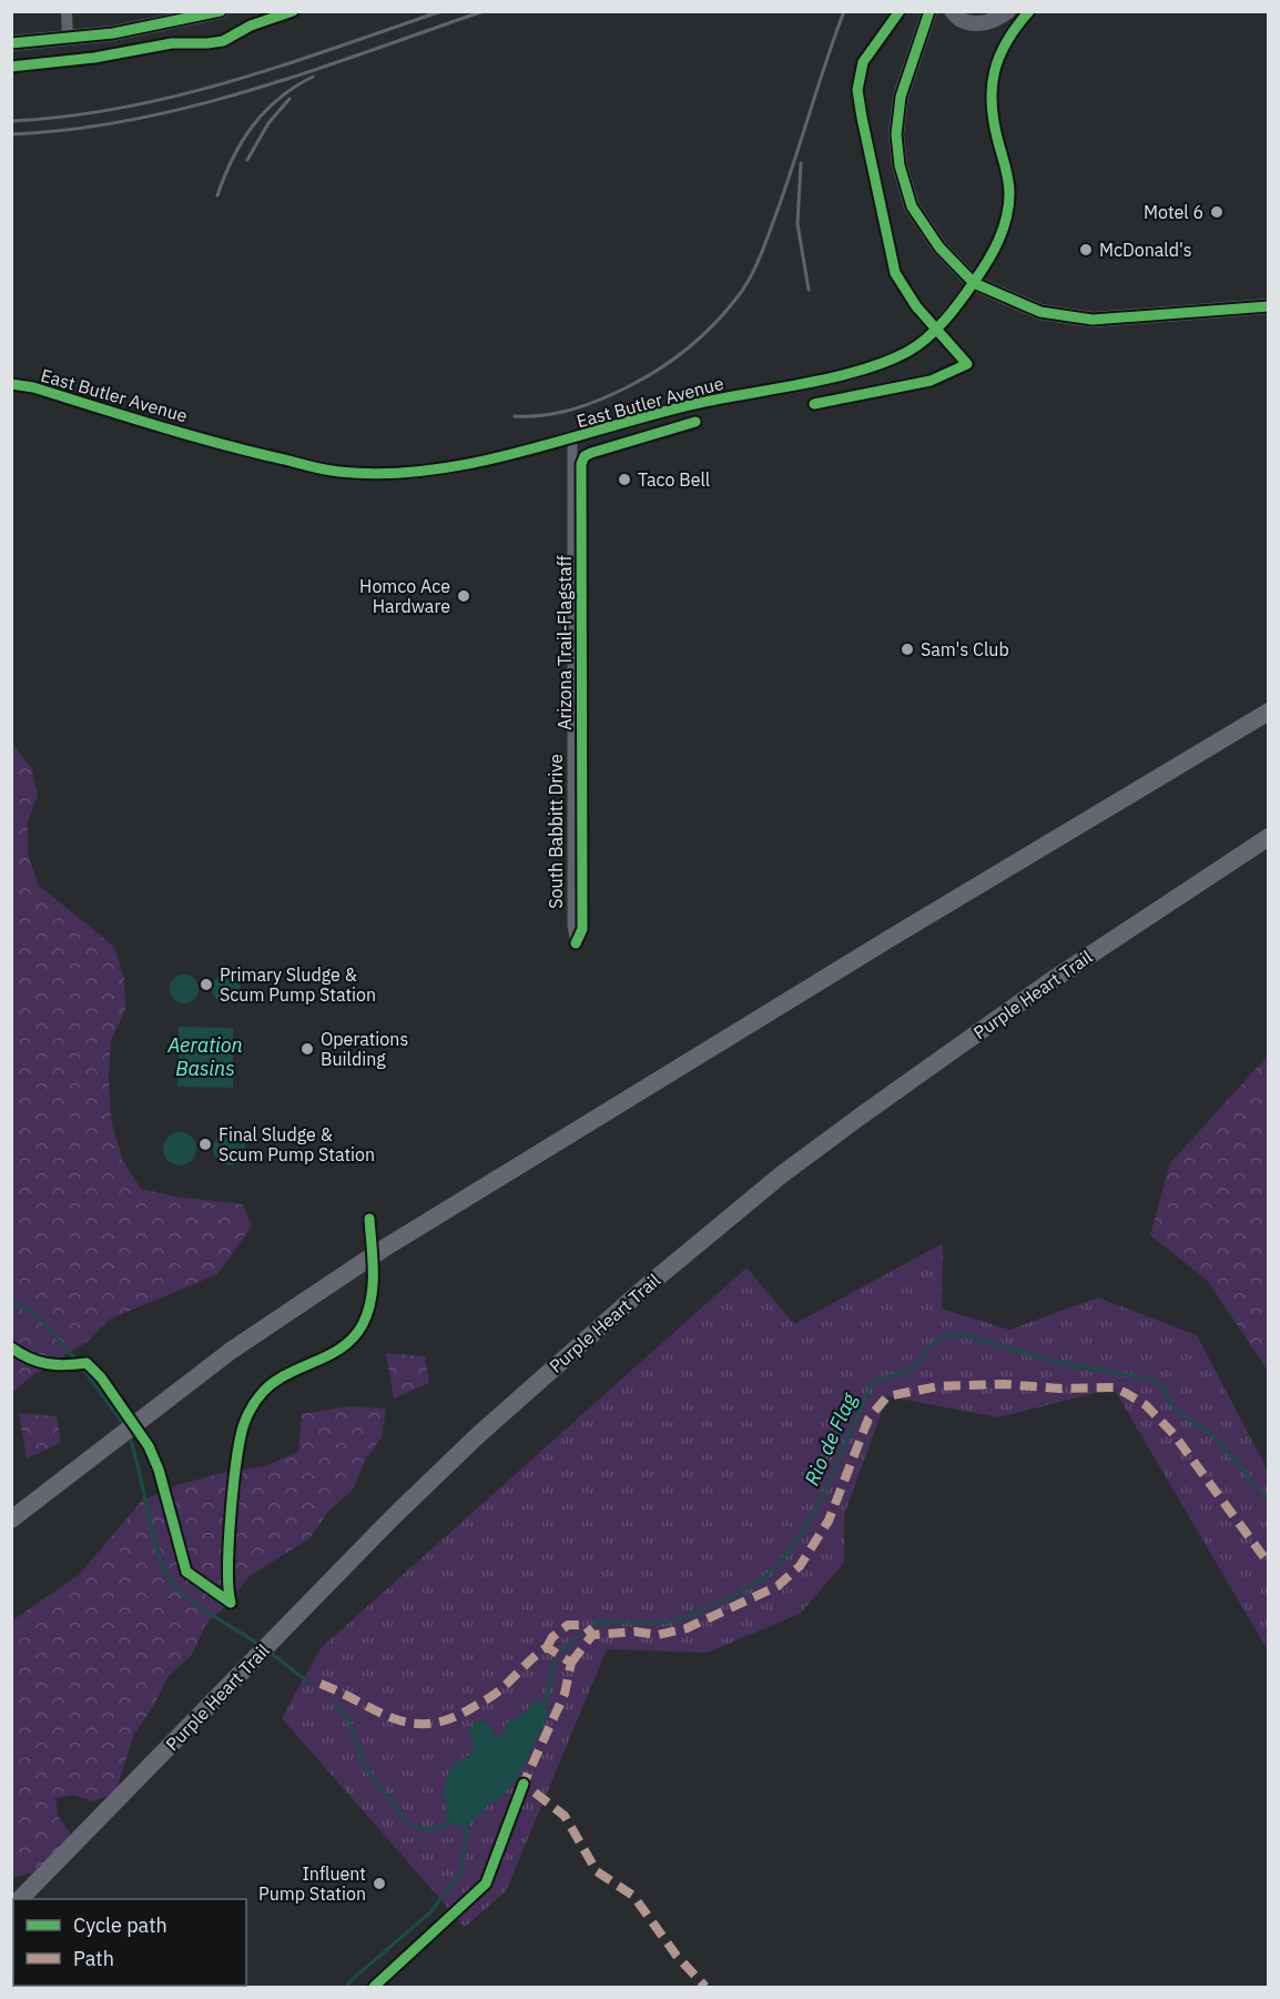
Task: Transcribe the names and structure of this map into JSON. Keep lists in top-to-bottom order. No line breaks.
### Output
{"streets":{"highway":["Purple Heart Trail"],"main road":["East Butler Avenue"],"street":["South Babbitt Drive"],"cycle path":["Arizona Trail-Flagstaff"]},"crossings":[["East Butler Avenue","South Babbitt Drive"]],"water":["Aeration Basins","Rio de Flag"],"places":["Motel 6","McDonald's","Taco Bell","Homco Ace Hardware","Sam's Club","Primary Sludge & Scum Pump Station","Operations Building","Final Sludge & Scum Pump Station","Influent Pump Station"],"legend":["Cycle path","Path"]}
